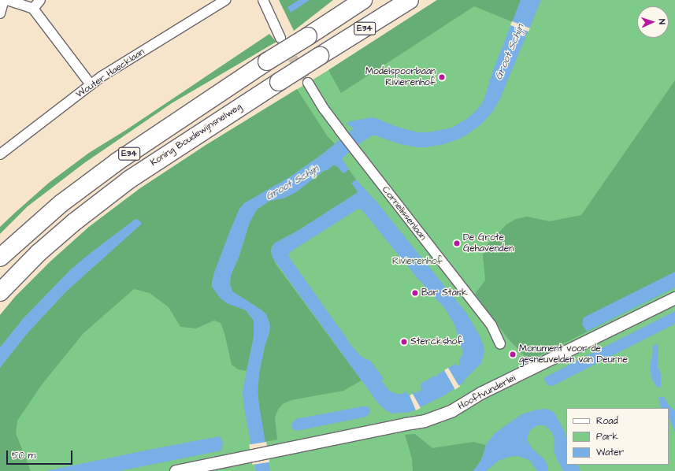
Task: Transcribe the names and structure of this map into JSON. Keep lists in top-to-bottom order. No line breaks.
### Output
{"streets":{"highway":["E34","Koning Boudewijnsnelweg"],"street":["Wouter Haecklaan","Cornelissenlaan","Hooftvunderlei"]},"water":["Groot Schijn"],"parks":["Rivierenhof"],"places":["Modelspoorbaan Rivierenhof","De Grote Gehavenden","Bar Stark","Sterckshof","Monument voor de gesneuvelden van Deurne"],"legend":["Road","Park","Water"],"scale_bar":"50 m","north":"right"}
